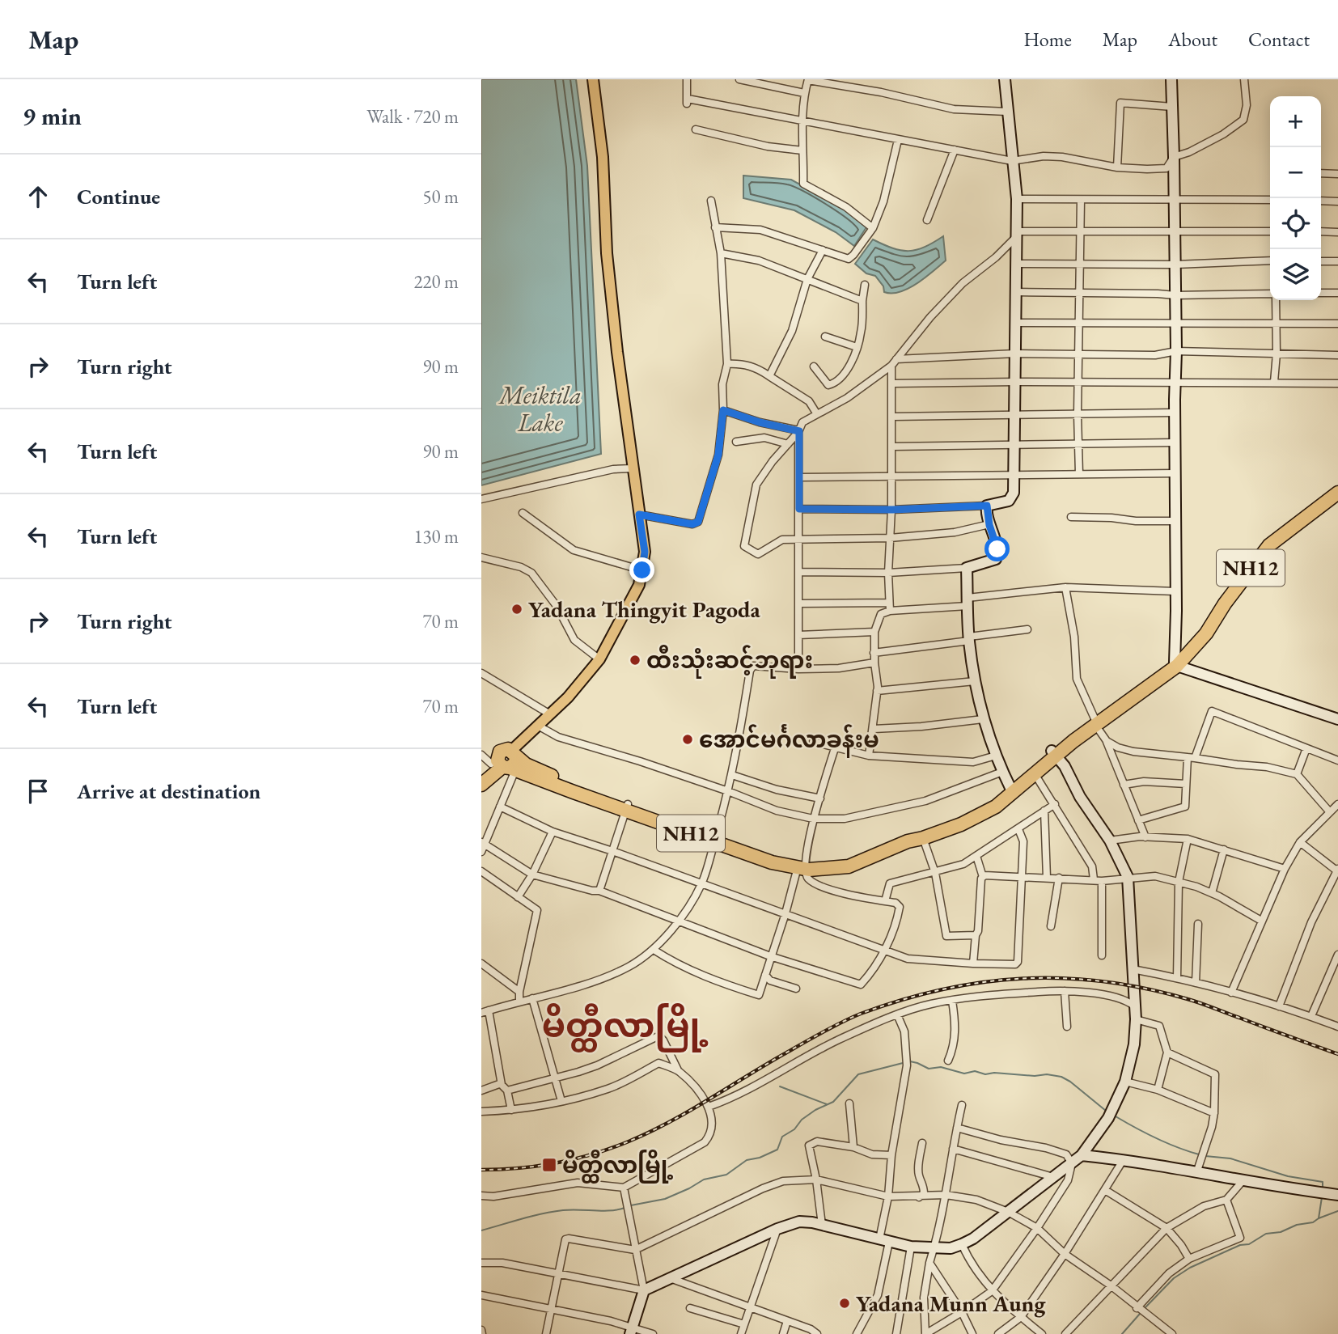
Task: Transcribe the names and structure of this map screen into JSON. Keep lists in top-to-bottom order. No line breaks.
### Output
{"streets":{"highway":["NH12"]},"districts":["မိတ္ထီလာမြို့"],"water":["Meiktila Lake"],"places":{"other":["Yadana Thingyit Pagoda","ထီးသုံးဆင့်ဘုရား","အောင်မင်္ဂလာခန်းမ","Yadana Munn Aung"],"transit":["မိတ္ထီလာမြို့"]},"page":{"header":"Map","nav":["Home","Map","About","Contact"],"heading":["9 min","Walk · 720 m"],"map_buttons":["+","−"],"list":[["Continue","50 m"],["Turn left","220 m"],["Turn right","90 m"],["Turn left","90 m"],["Turn left","130 m"],["Turn right","70 m"],["Turn left","70 m"],"Arrive at destination"]}}
